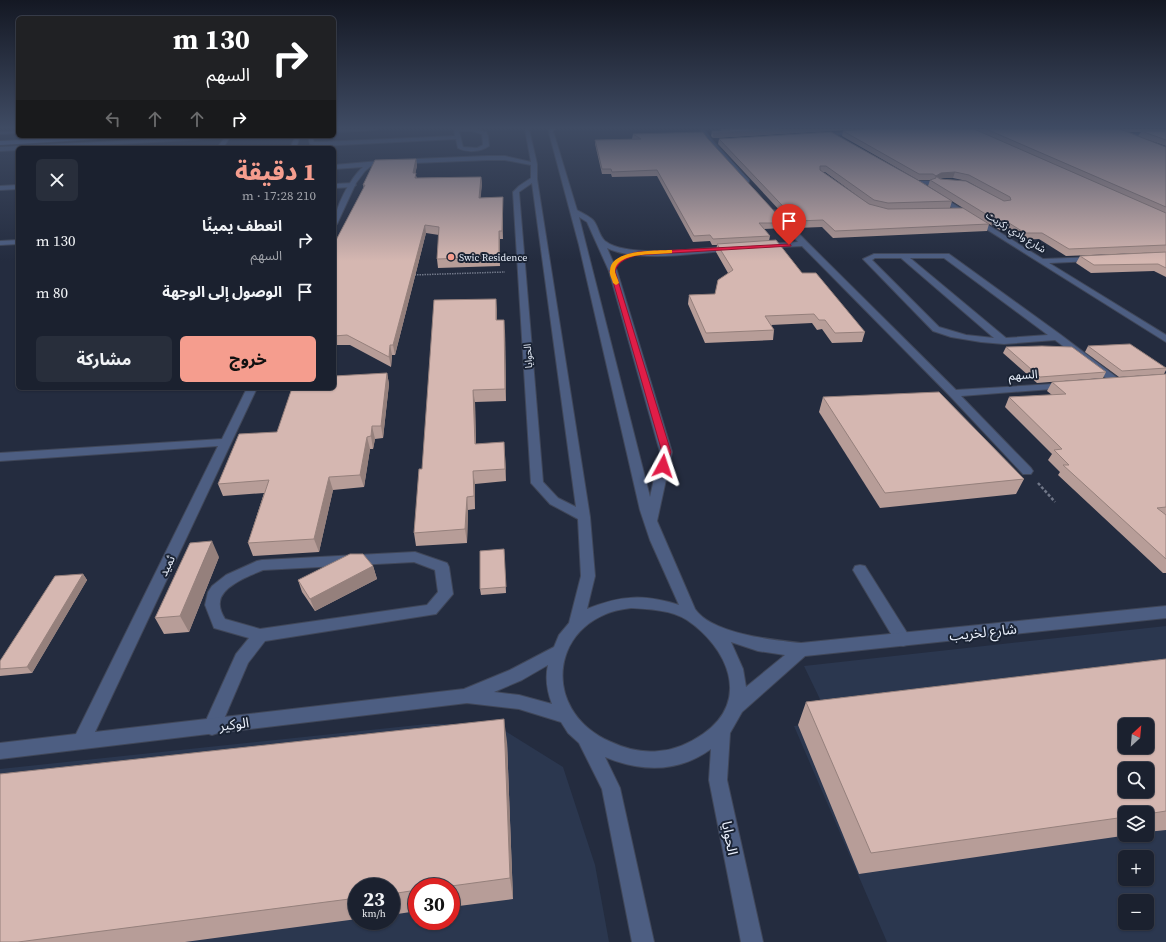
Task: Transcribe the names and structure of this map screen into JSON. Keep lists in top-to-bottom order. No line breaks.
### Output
{"streets":{"street":["شارع وادي زكريت","الحوايا","السهم","ثميد","شارع لخريب","الوكير"]},"crossings":[["ثميد","الوكير"]],"places":["Swic Residence"],"north":"top right","page":{"turn":["130 m","السهم"],"heading":["1 دقيقة","210 m · 17:28"],"list":[{"name":"انعطف يمينًا","note":"السهم","value":"130 m"},{"name":"الوصول إلى الوجهة","value":"80 m"}],"buttons":["خروج","مشاركة"],"map_buttons":["+","−"],"speed":"23 km/h","limit":"30"}}
